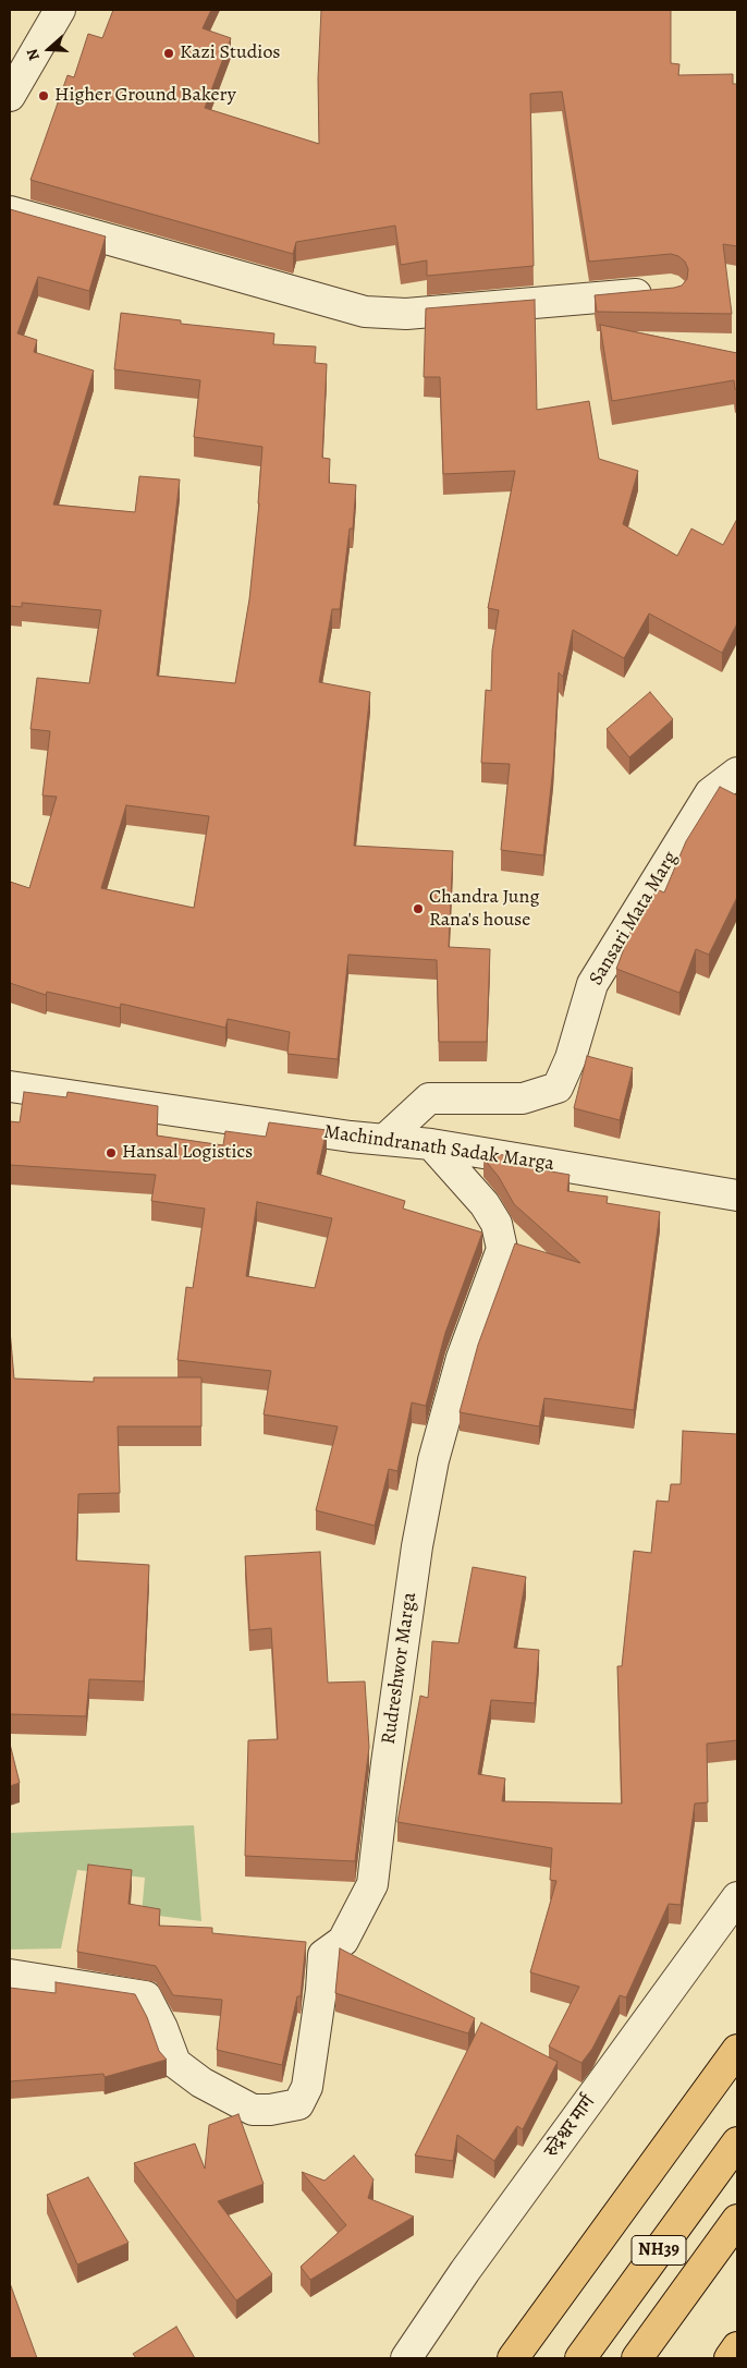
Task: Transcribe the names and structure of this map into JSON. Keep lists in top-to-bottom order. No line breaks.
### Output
{"streets":{"main road":["NH39"],"street":["Sansari Mata Marg","Machindranath Sadak Marga","Rudreshwor Marga","रुद्रेश्वर मार्ग"]},"crossings":[["Sansari Mata Marg","Machindranath Sadak Marga"],["Machindranath Sadak Marga","Rudreshwor Marga"]],"places":["Kazi Studios","Higher Ground Bakery","Chandra Jung Rana's house","Hansal Logistics"],"north":"left"}
